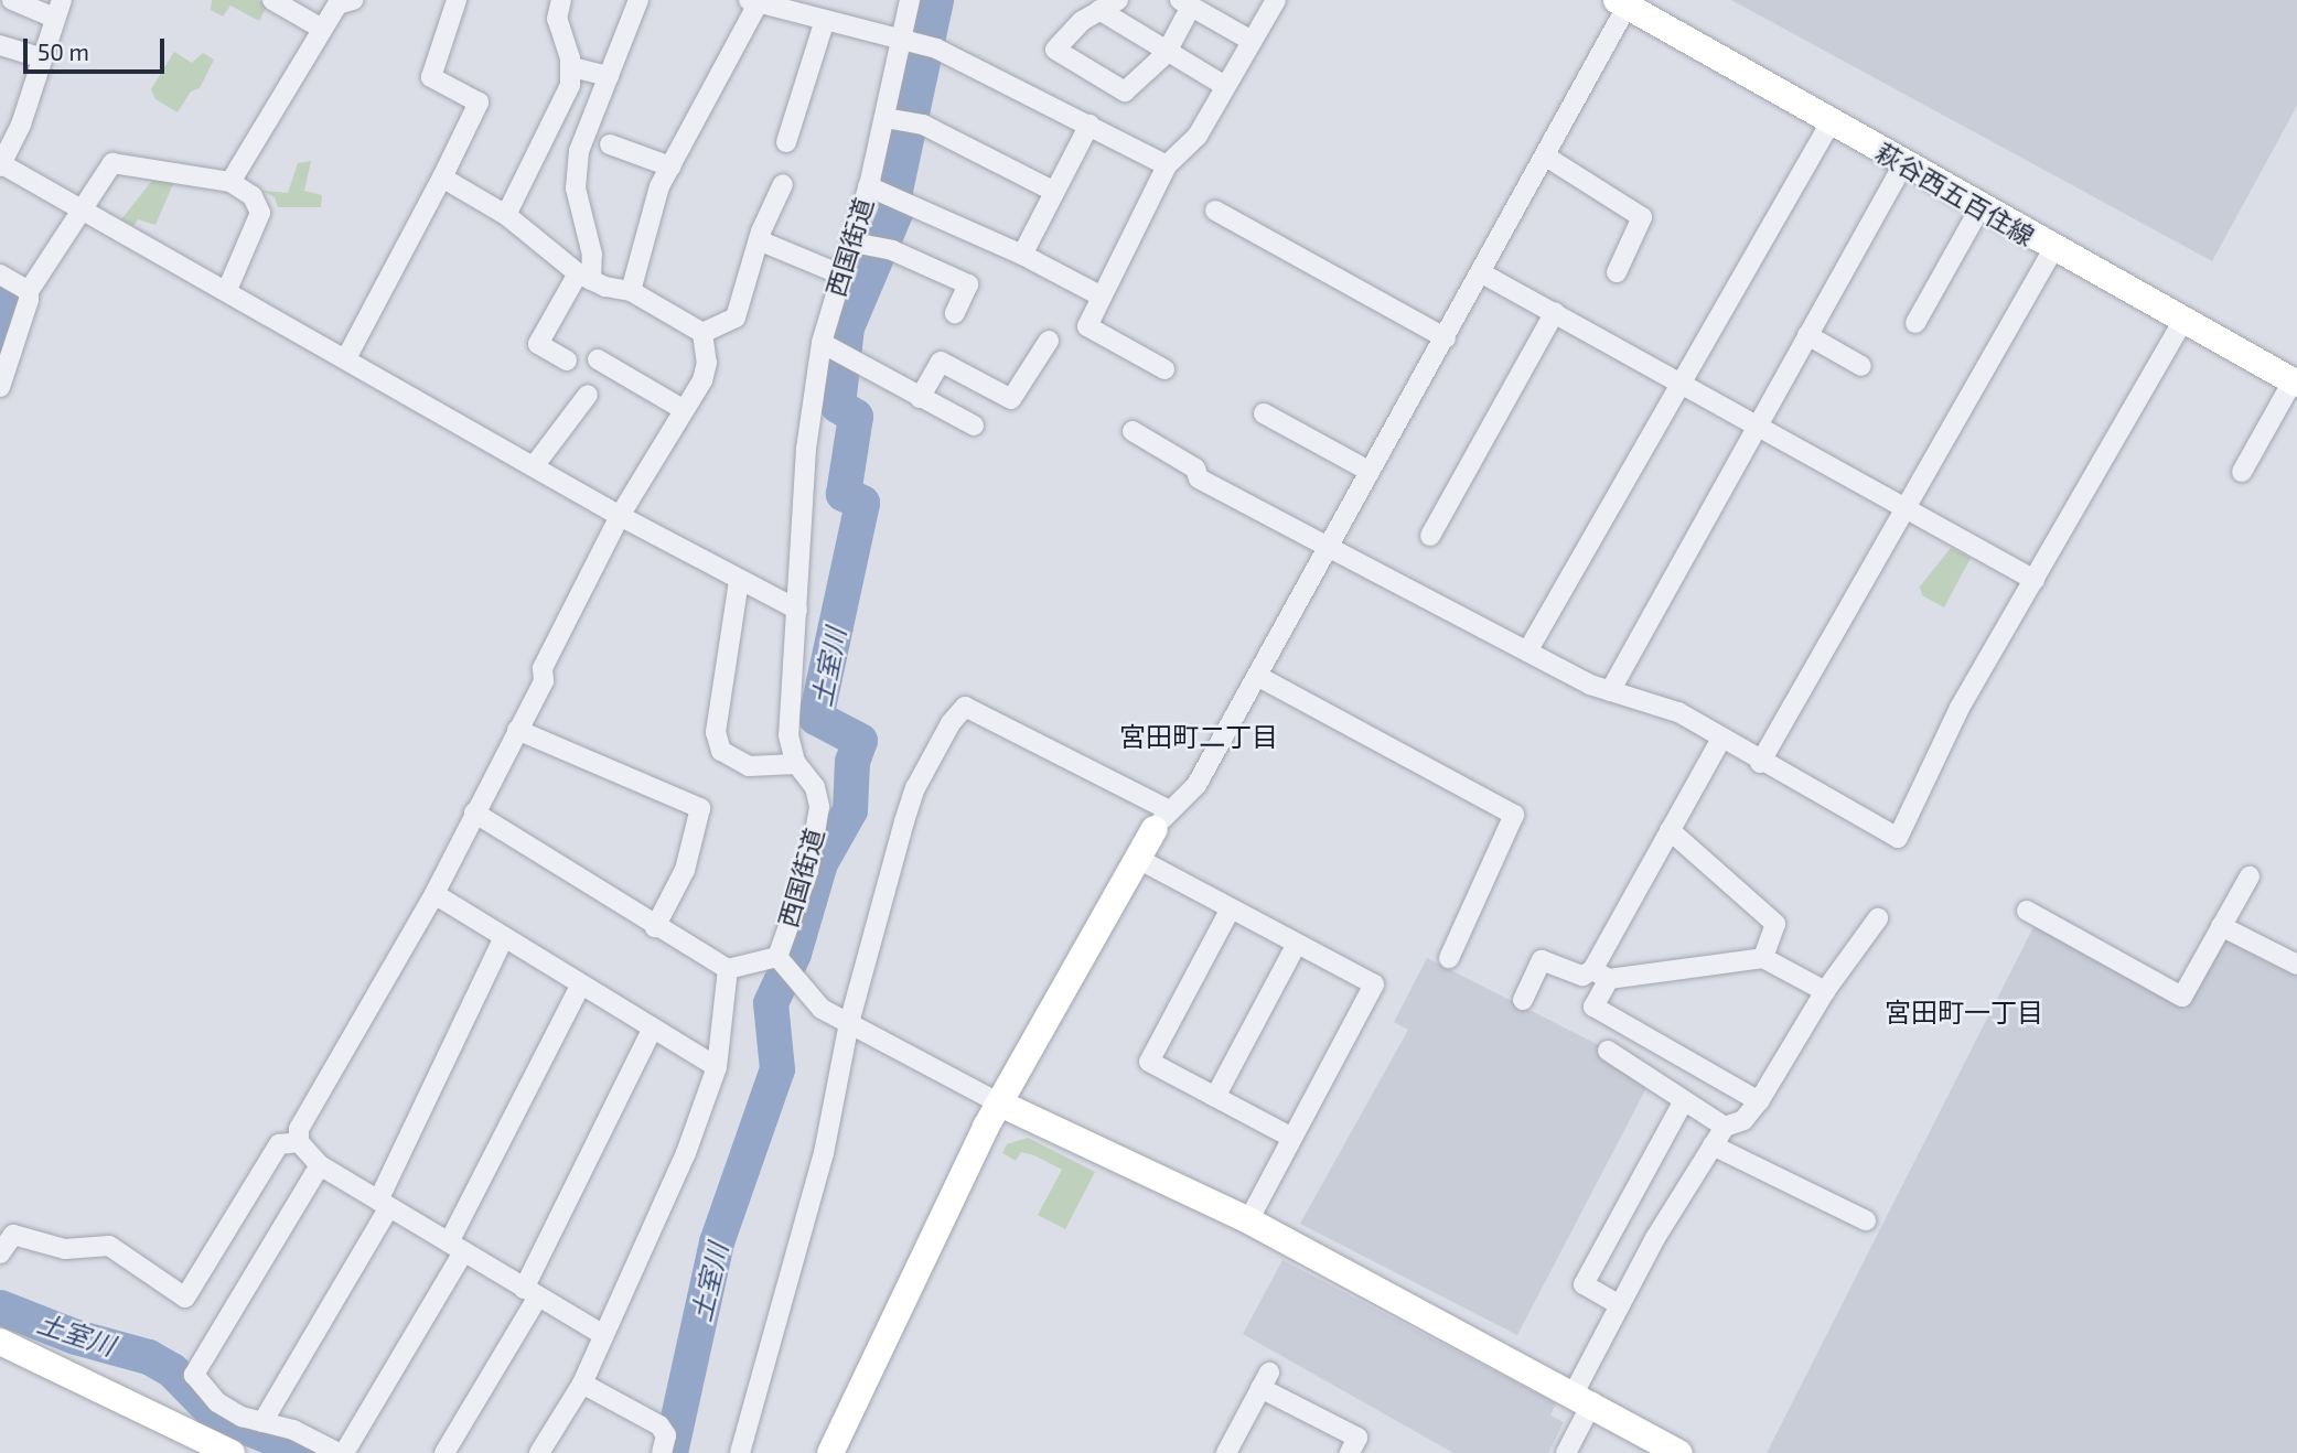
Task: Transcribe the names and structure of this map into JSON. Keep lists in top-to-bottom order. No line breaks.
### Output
{"streets":{"street":["萩谷西五百住線","西国街道"]},"districts":["宮田町二丁目","宮田町一丁目"],"water":["土室川"],"scale_bar":"50 m"}
